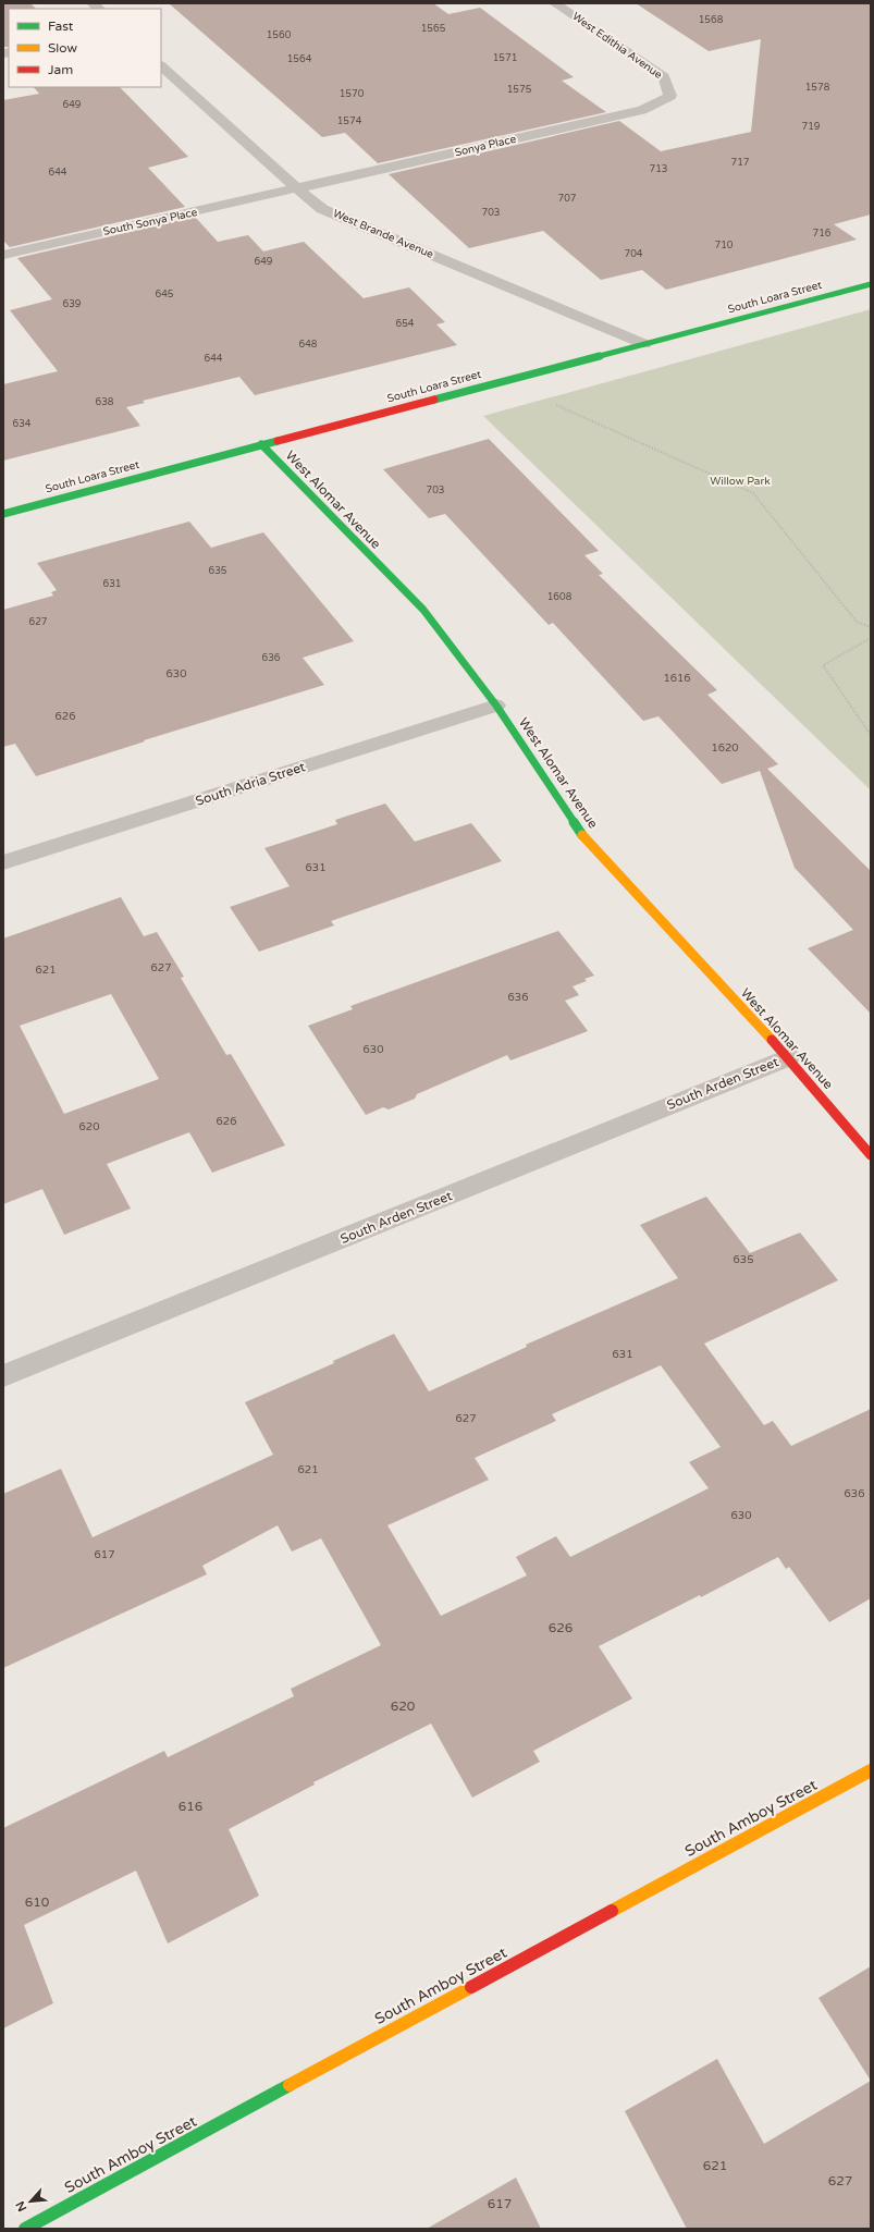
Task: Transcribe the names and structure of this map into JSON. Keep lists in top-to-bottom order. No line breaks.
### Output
{"streets":{"street":["West Edithia Avenue","Sonya Place","South Sonya Place","West Brande Avenue","South Loara Street","West Alomar Avenue","South Adria Street","South Arden Street","South Amboy Street"]},"crossings":[["West Edithia Avenue","Sonya Place"],["Sonya Place","South Sonya Place"],["Sonya Place","West Brande Avenue"],["South Sonya Place","West Brande Avenue"],["West Brande Avenue","South Loara Street"],["South Loara Street","West Alomar Avenue"],["West Alomar Avenue","South Adria Street"],["West Alomar Avenue","South Arden Street"]],"parks":["Willow Park"],"house_numbers":["1568","1565","1560","1571","1564","1578","1575","1570","649","1574","719","717","713","644","707","703","716","710","704","649","645","639","654","648","644","638","634","703","635","631","1608","627","636","630","1616","626","1620","631","627","621","636","630","626","620","635","631","627","621","636","630","617","626","620","616","610","621","627","617"],"legend":["Fast","Slow","Jam"],"north":"bottom left"}
